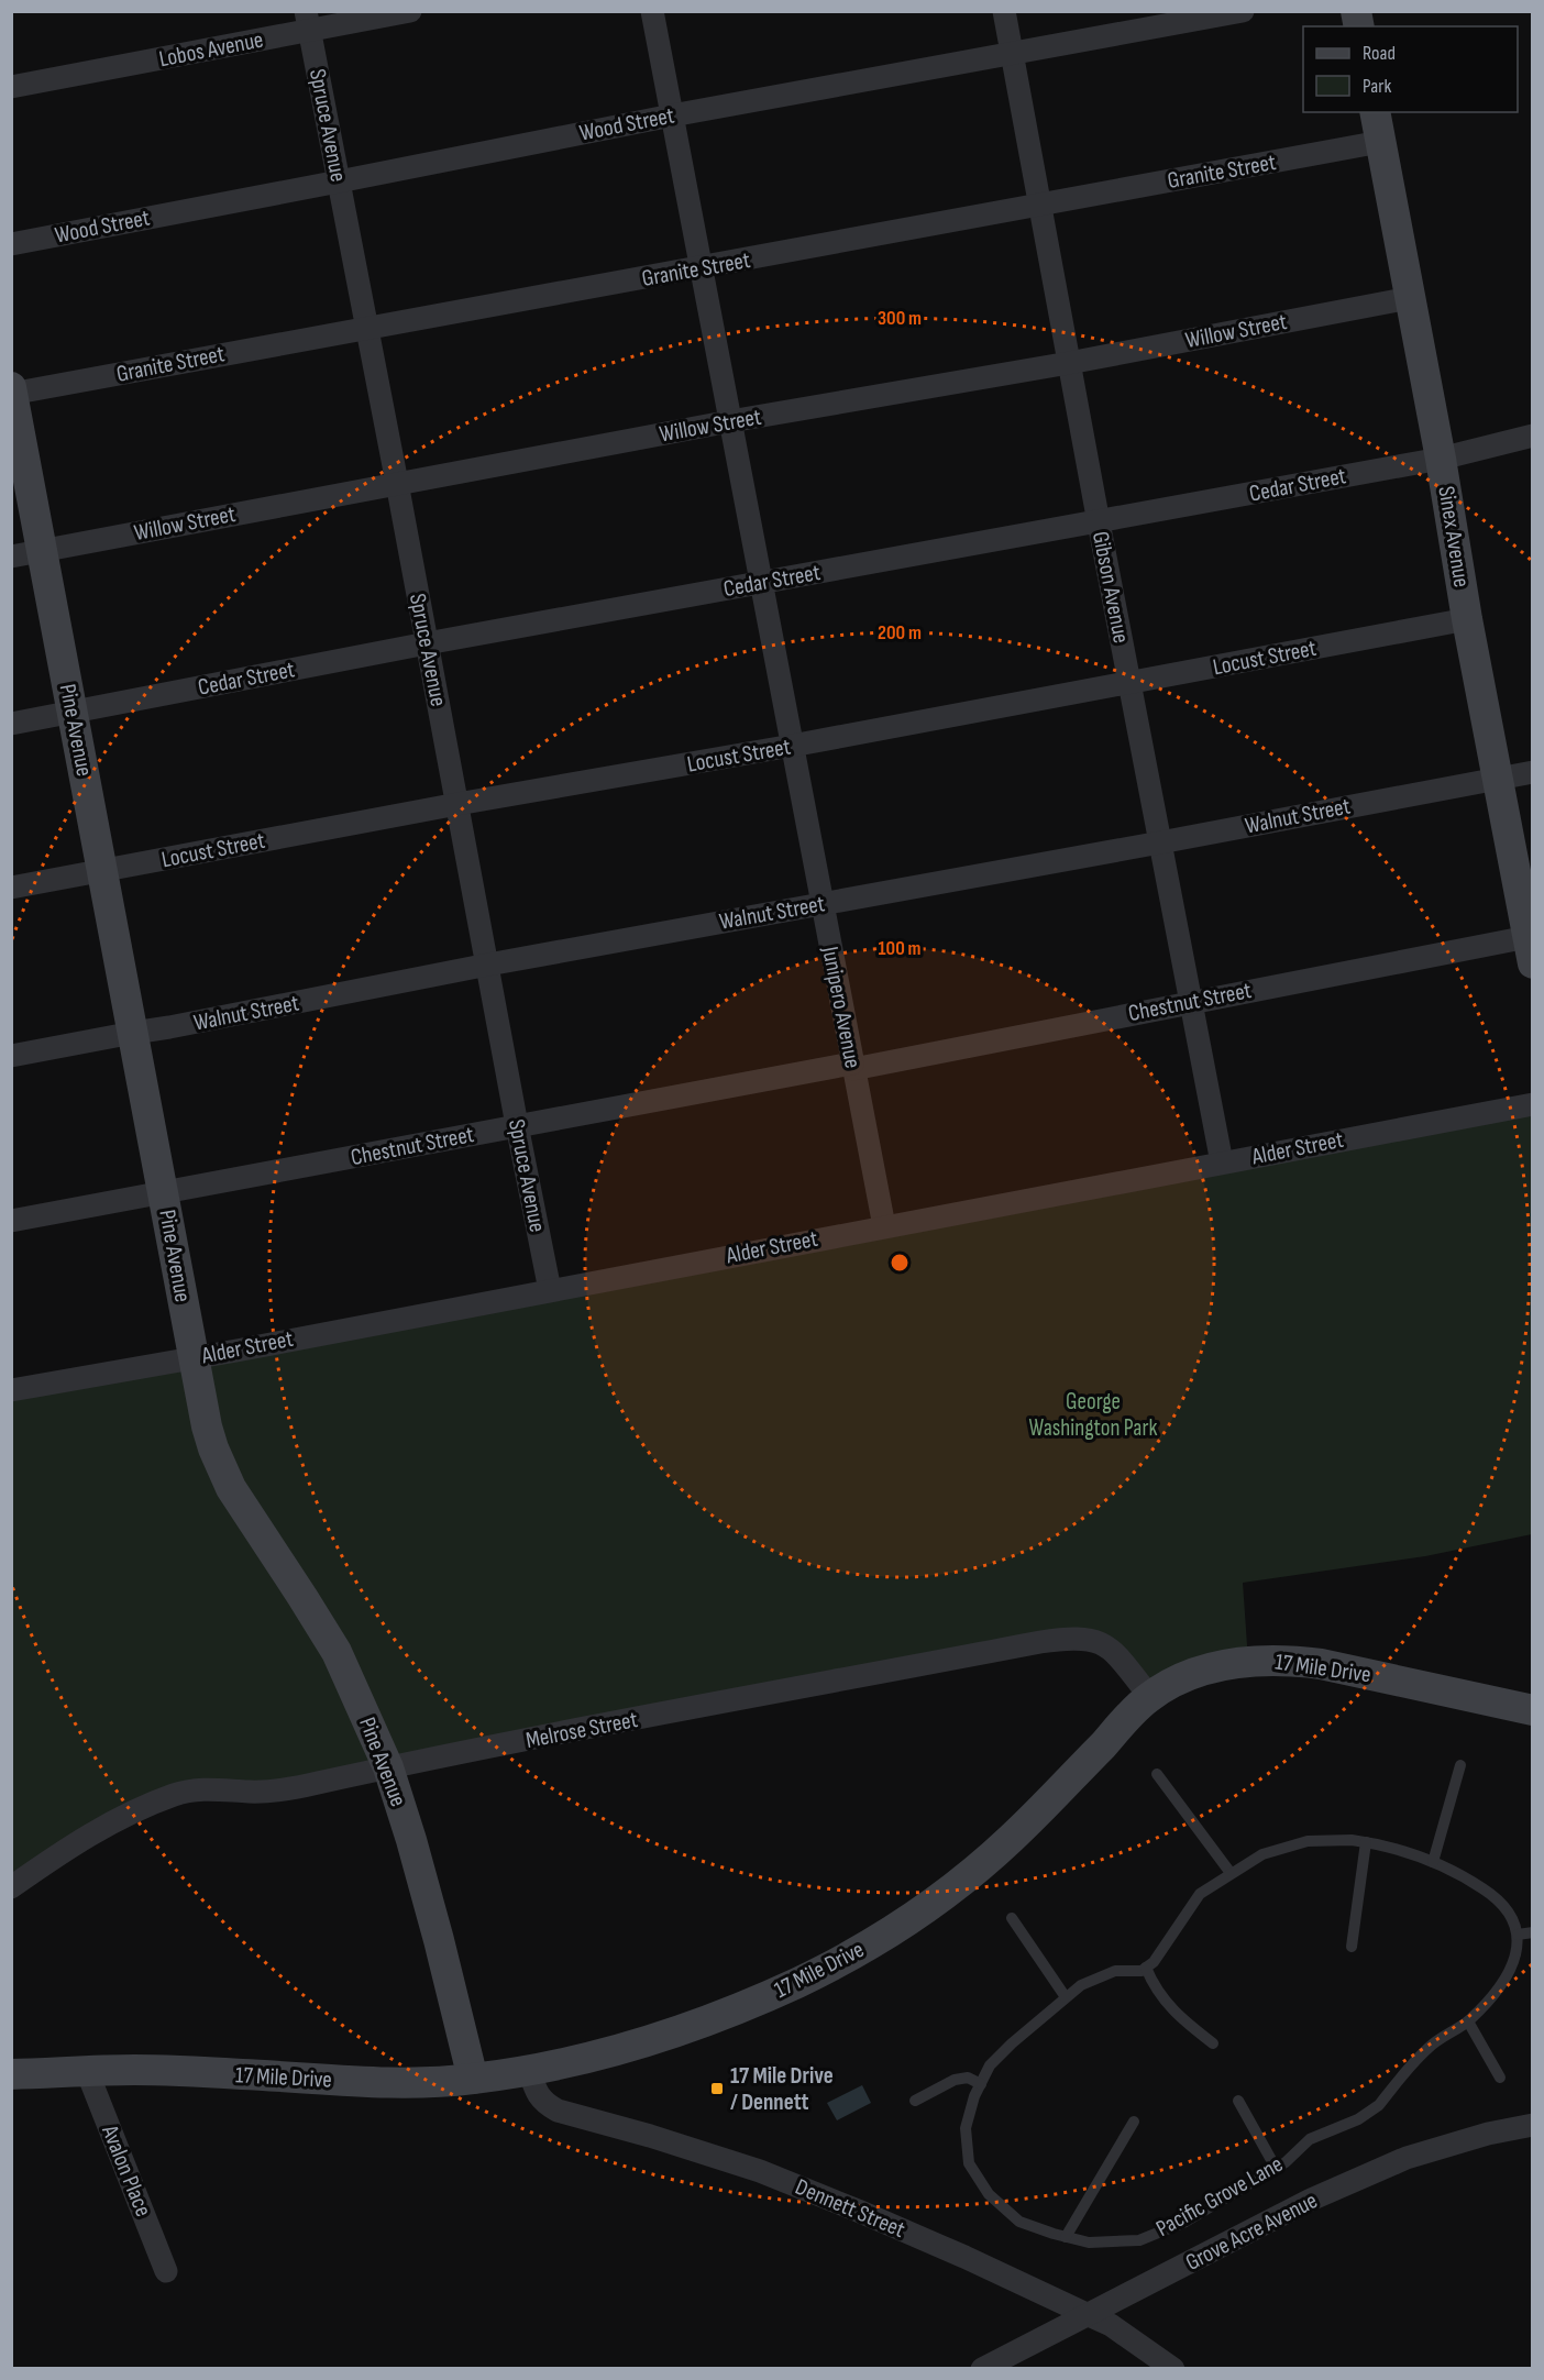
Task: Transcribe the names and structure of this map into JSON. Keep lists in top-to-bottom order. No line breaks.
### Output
{"streets":{"main road":["Sinex Avenue","Pine Avenue","17 Mile Drive"],"street":["Lobos Avenue","Wood Street","Spruce Avenue","Granite Street","Willow Street","Cedar Street","Gibson Avenue","Locust Street","Walnut Street","Chestnut Street","Junipero Avenue","Alder Street","Melrose Street","Avalon Place","Dennett Street","Grove Acre Avenue"],"lane":["Pacific Grove Lane"]},"crossings":[["Lobos Avenue","Spruce Avenue"],["Wood Street","Spruce Avenue"],["Wood Street","Gibson Avenue"],["Wood Street","Junipero Avenue"],["Spruce Avenue","Granite Street"],["Spruce Avenue","Willow Street"],["Spruce Avenue","Cedar Street"],["Spruce Avenue","Locust Street"],["Spruce Avenue","Walnut Street"],["Spruce Avenue","Chestnut Street"],["Spruce Avenue","Alder Street"],["Granite Street","Sinex Avenue"],["Granite Street","Gibson Avenue"],["Granite Street","Pine Avenue"],["Granite Street","Junipero Avenue"],["Willow Street","Sinex Avenue"],["Willow Street","Gibson Avenue"],["Willow Street","Pine Avenue"],["Willow Street","Junipero Avenue"],["Cedar Street","Sinex Avenue"],["Cedar Street","Gibson Avenue"],["Cedar Street","Pine Avenue"],["Cedar Street","Junipero Avenue"],["Sinex Avenue","Locust Street"],["Sinex Avenue","Walnut Street"],["Sinex Avenue","Chestnut Street"],["Gibson Avenue","Locust Street"],["Gibson Avenue","Walnut Street"],["Gibson Avenue","Chestnut Street"],["Gibson Avenue","Alder Street"],["Locust Street","Pine Avenue"],["Locust Street","Junipero Avenue"],["Pine Avenue","Walnut Street"],["Pine Avenue","Chestnut Street"],["Pine Avenue","Alder Street"],["Pine Avenue","17 Mile Drive"],["Pine Avenue","Melrose Street"],["Walnut Street","Junipero Avenue"],["Chestnut Street","Junipero Avenue"],["Junipero Avenue","Alder Street"],["17 Mile Drive","Melrose Street"],["17 Mile Drive","Avalon Place"],["17 Mile Drive","Dennett Street"],["Dennett Street","Grove Acre Avenue"]],"parks":["George Washington Park"],"places":{"transit":["17 Mile Drive / Dennett"]},"legend":["Road","Park"],"rings":["300 m","200 m","100 m"]}
